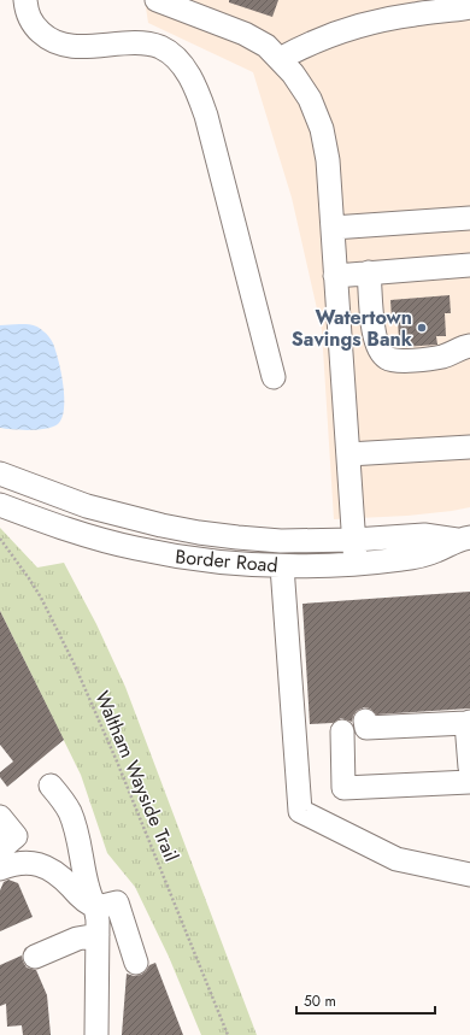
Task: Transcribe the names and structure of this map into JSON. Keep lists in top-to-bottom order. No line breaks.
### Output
{"streets":{"street":["Border Road"],"path":["Waltham Wayside Trail"]},"places":["Watertown Savings Bank"],"scale_bar":"50 m"}
